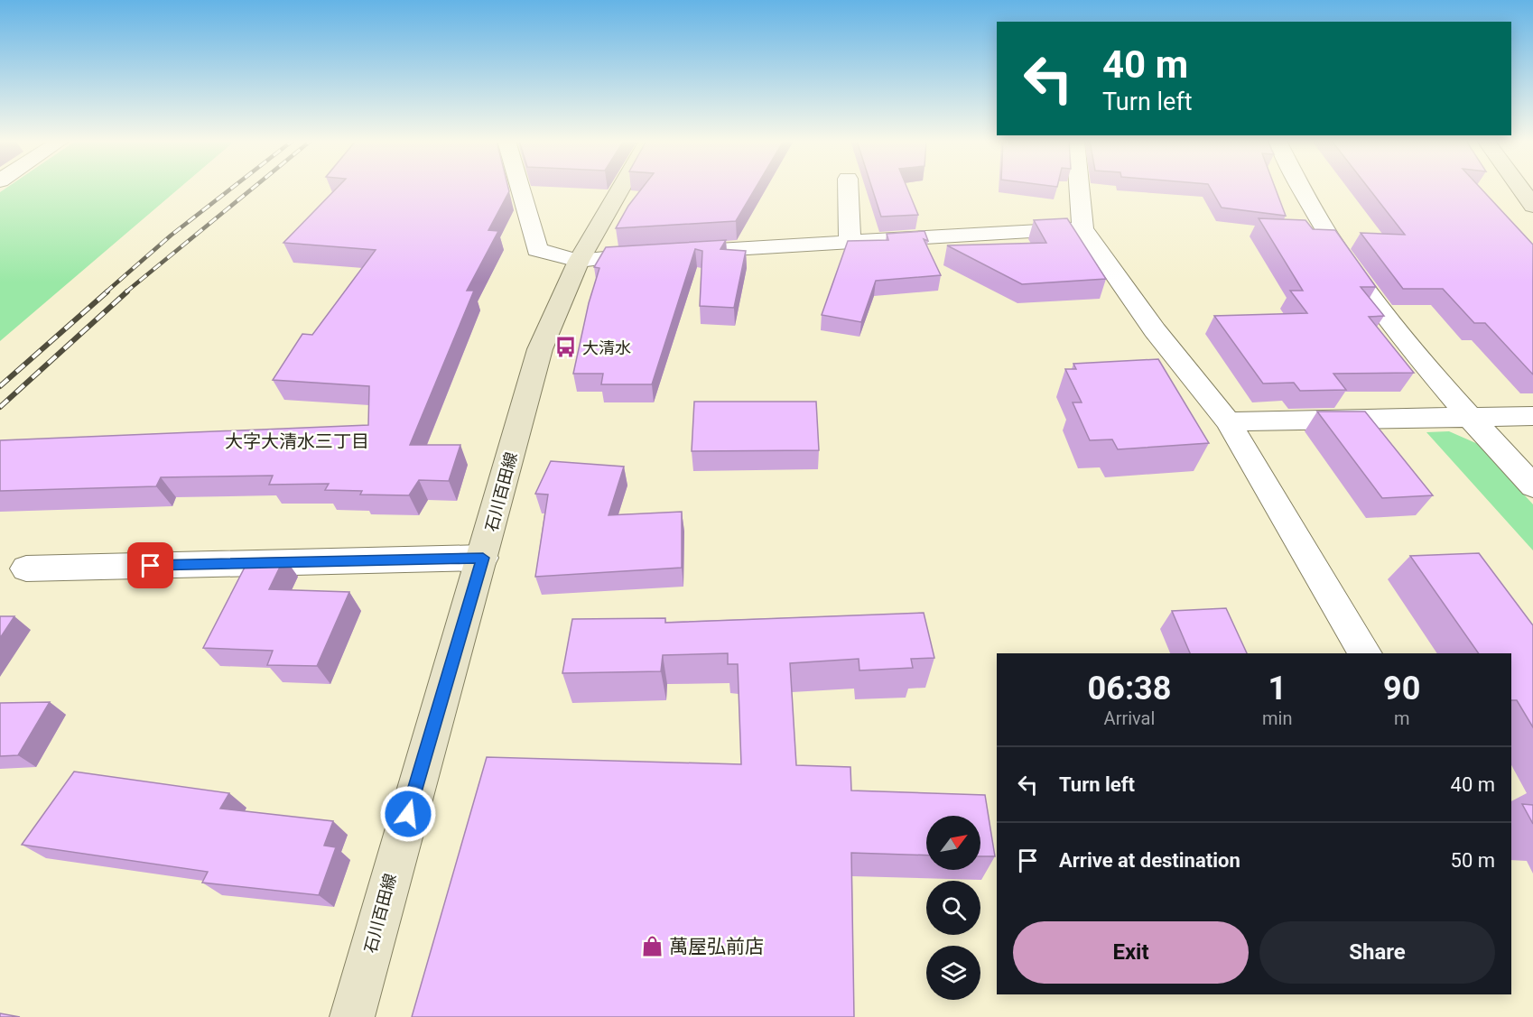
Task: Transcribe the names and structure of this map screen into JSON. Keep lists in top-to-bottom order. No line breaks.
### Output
{"streets":{"main road":["石川百田線"]},"districts":["大字大清水三丁目"],"places":{"bus stop":["大清水"],"shop":["萬屋弘前店"]},"north":"top right","page":{"turn":["40 m","Turn left"],"eta":["06:38","Arrival","1","min","90","m"],"list":[{"name":"Turn left","value":"40 m"},{"name":"Arrive at destination","value":"50 m"}],"buttons":["Exit","Share"]}}
